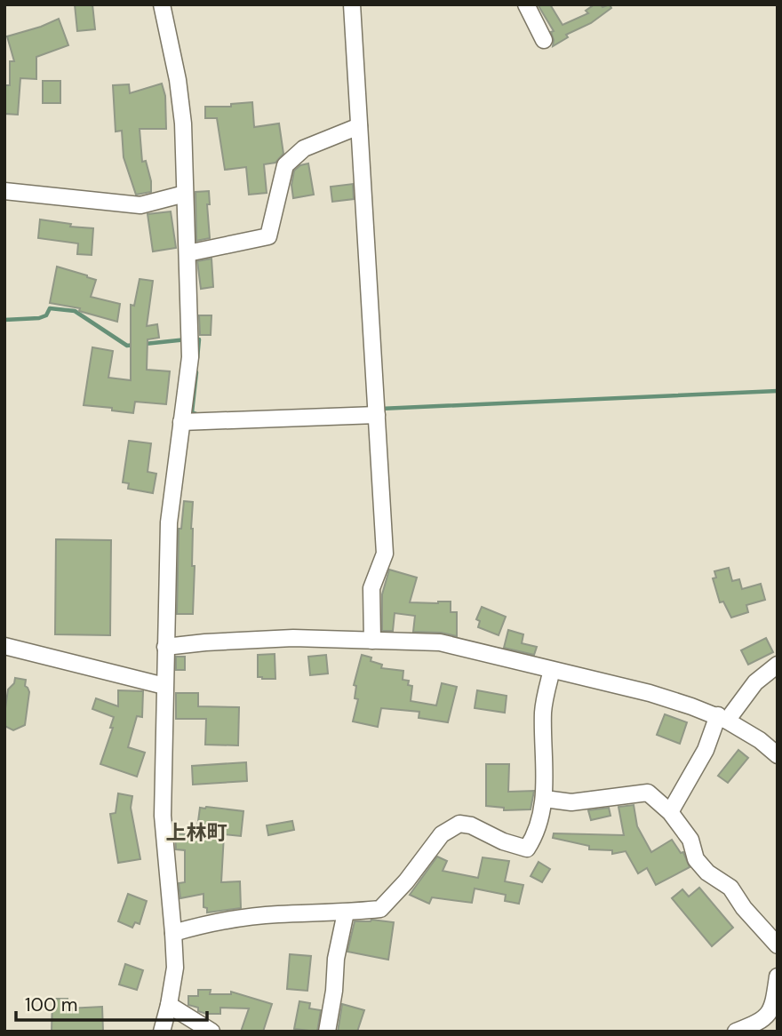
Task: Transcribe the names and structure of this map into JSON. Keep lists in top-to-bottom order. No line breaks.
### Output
{"districts":["上林町"],"scale_bar":"100 m"}
